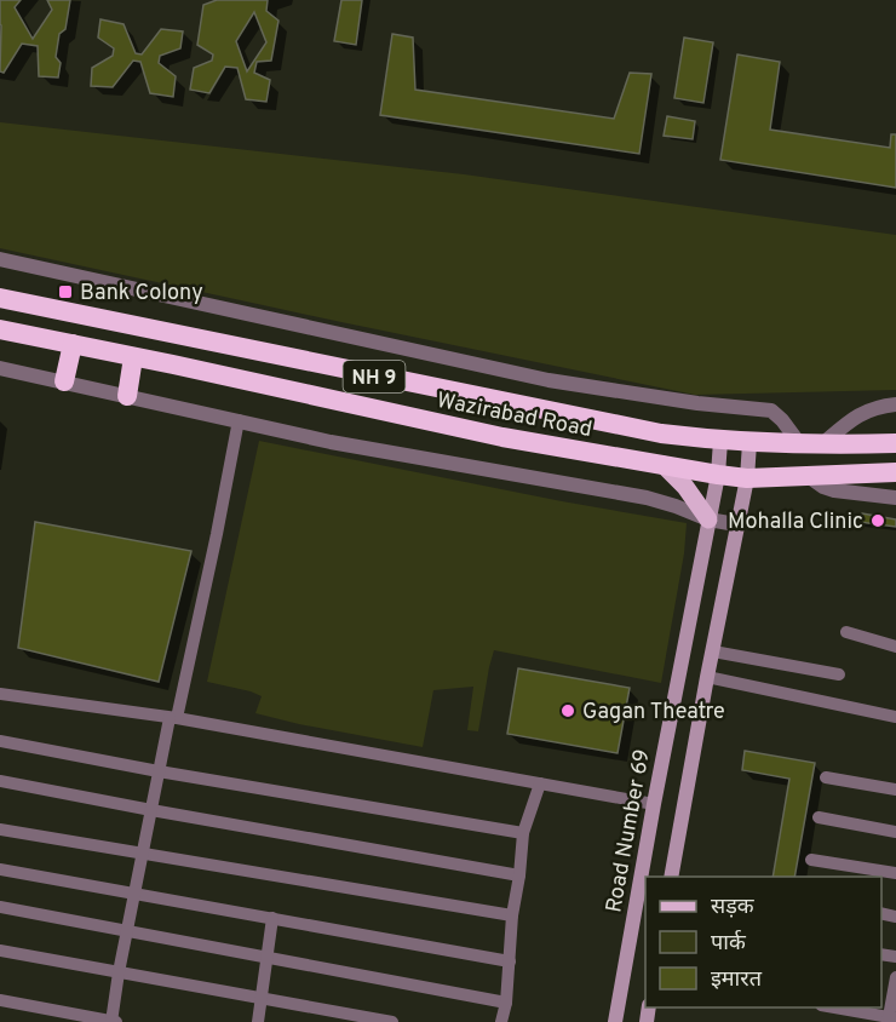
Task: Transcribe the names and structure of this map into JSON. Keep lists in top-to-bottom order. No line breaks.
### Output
{"streets":{"highway":["NH 9","Wazirabad Road"],"main road":["Road Number 69"]},"crossings":[["Wazirabad Road","Road Number 69"]],"places":{"transit":["Bank Colony"],"other":["Mohalla Clinic","Gagan Theatre"]},"legend":["सड़क","पार्क","इमारत"]}
